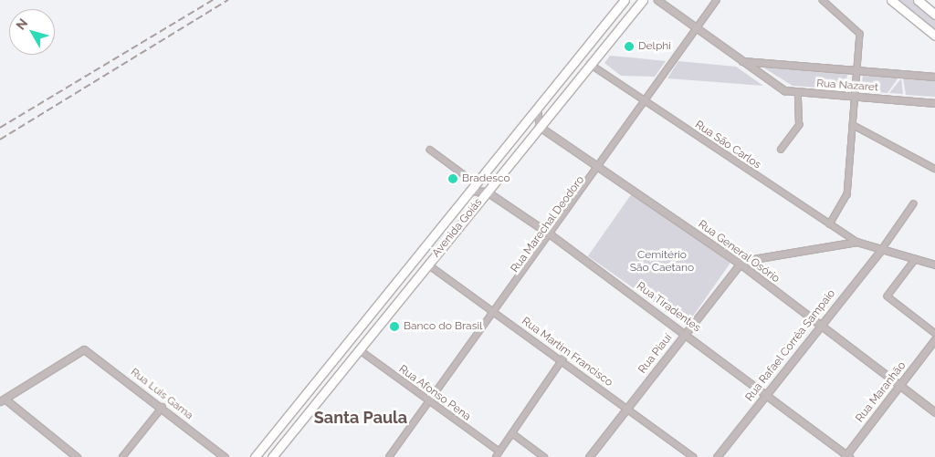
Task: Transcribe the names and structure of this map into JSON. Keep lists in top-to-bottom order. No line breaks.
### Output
{"streets":{"main road":["Avenida Goiás"],"street":["Rua Nazaret","Rua São Carlos","Rua Marechal Deodoro","Rua General Osório","Rua Tiradentes","Rua Rafael Corrêa Sampaio","Rua Martim Francisco","Rua Piauí","Rua Maranhão","Rua Afonso Pena","Rua Luis Gama"]},"crossings":[["Rua Nazaret","Rua Marechal Deodoro"],["Rua São Carlos","Rua Marechal Deodoro"],["Rua São Carlos","Avenida Goiás"],["Rua Marechal Deodoro","Rua General Osório"],["Rua Marechal Deodoro","Rua Tiradentes"],["Rua Marechal Deodoro","Rua Martim Francisco"],["Rua Marechal Deodoro","Rua Afonso Pena"],["Avenida Goiás","Rua General Osório"],["Avenida Goiás","Rua Tiradentes"],["Avenida Goiás","Rua Martim Francisco"],["Avenida Goiás","Rua Afonso Pena"],["Rua General Osório","Rua Rafael Corrêa Sampaio"],["Rua General Osório","Rua Piauí"],["Rua General Osório","Rua Maranhão"],["Rua Tiradentes","Rua Rafael Corrêa Sampaio"],["Rua Tiradentes","Rua Piauí"],["Rua Tiradentes","Rua Maranhão"],["Rua Martim Francisco","Rua Piauí"]],"districts":["Santa Paula"],"parks":["Cemitério São Caetano"],"places":["Delphi","Bradesco","Banco do Brasil"],"north":"top left"}
